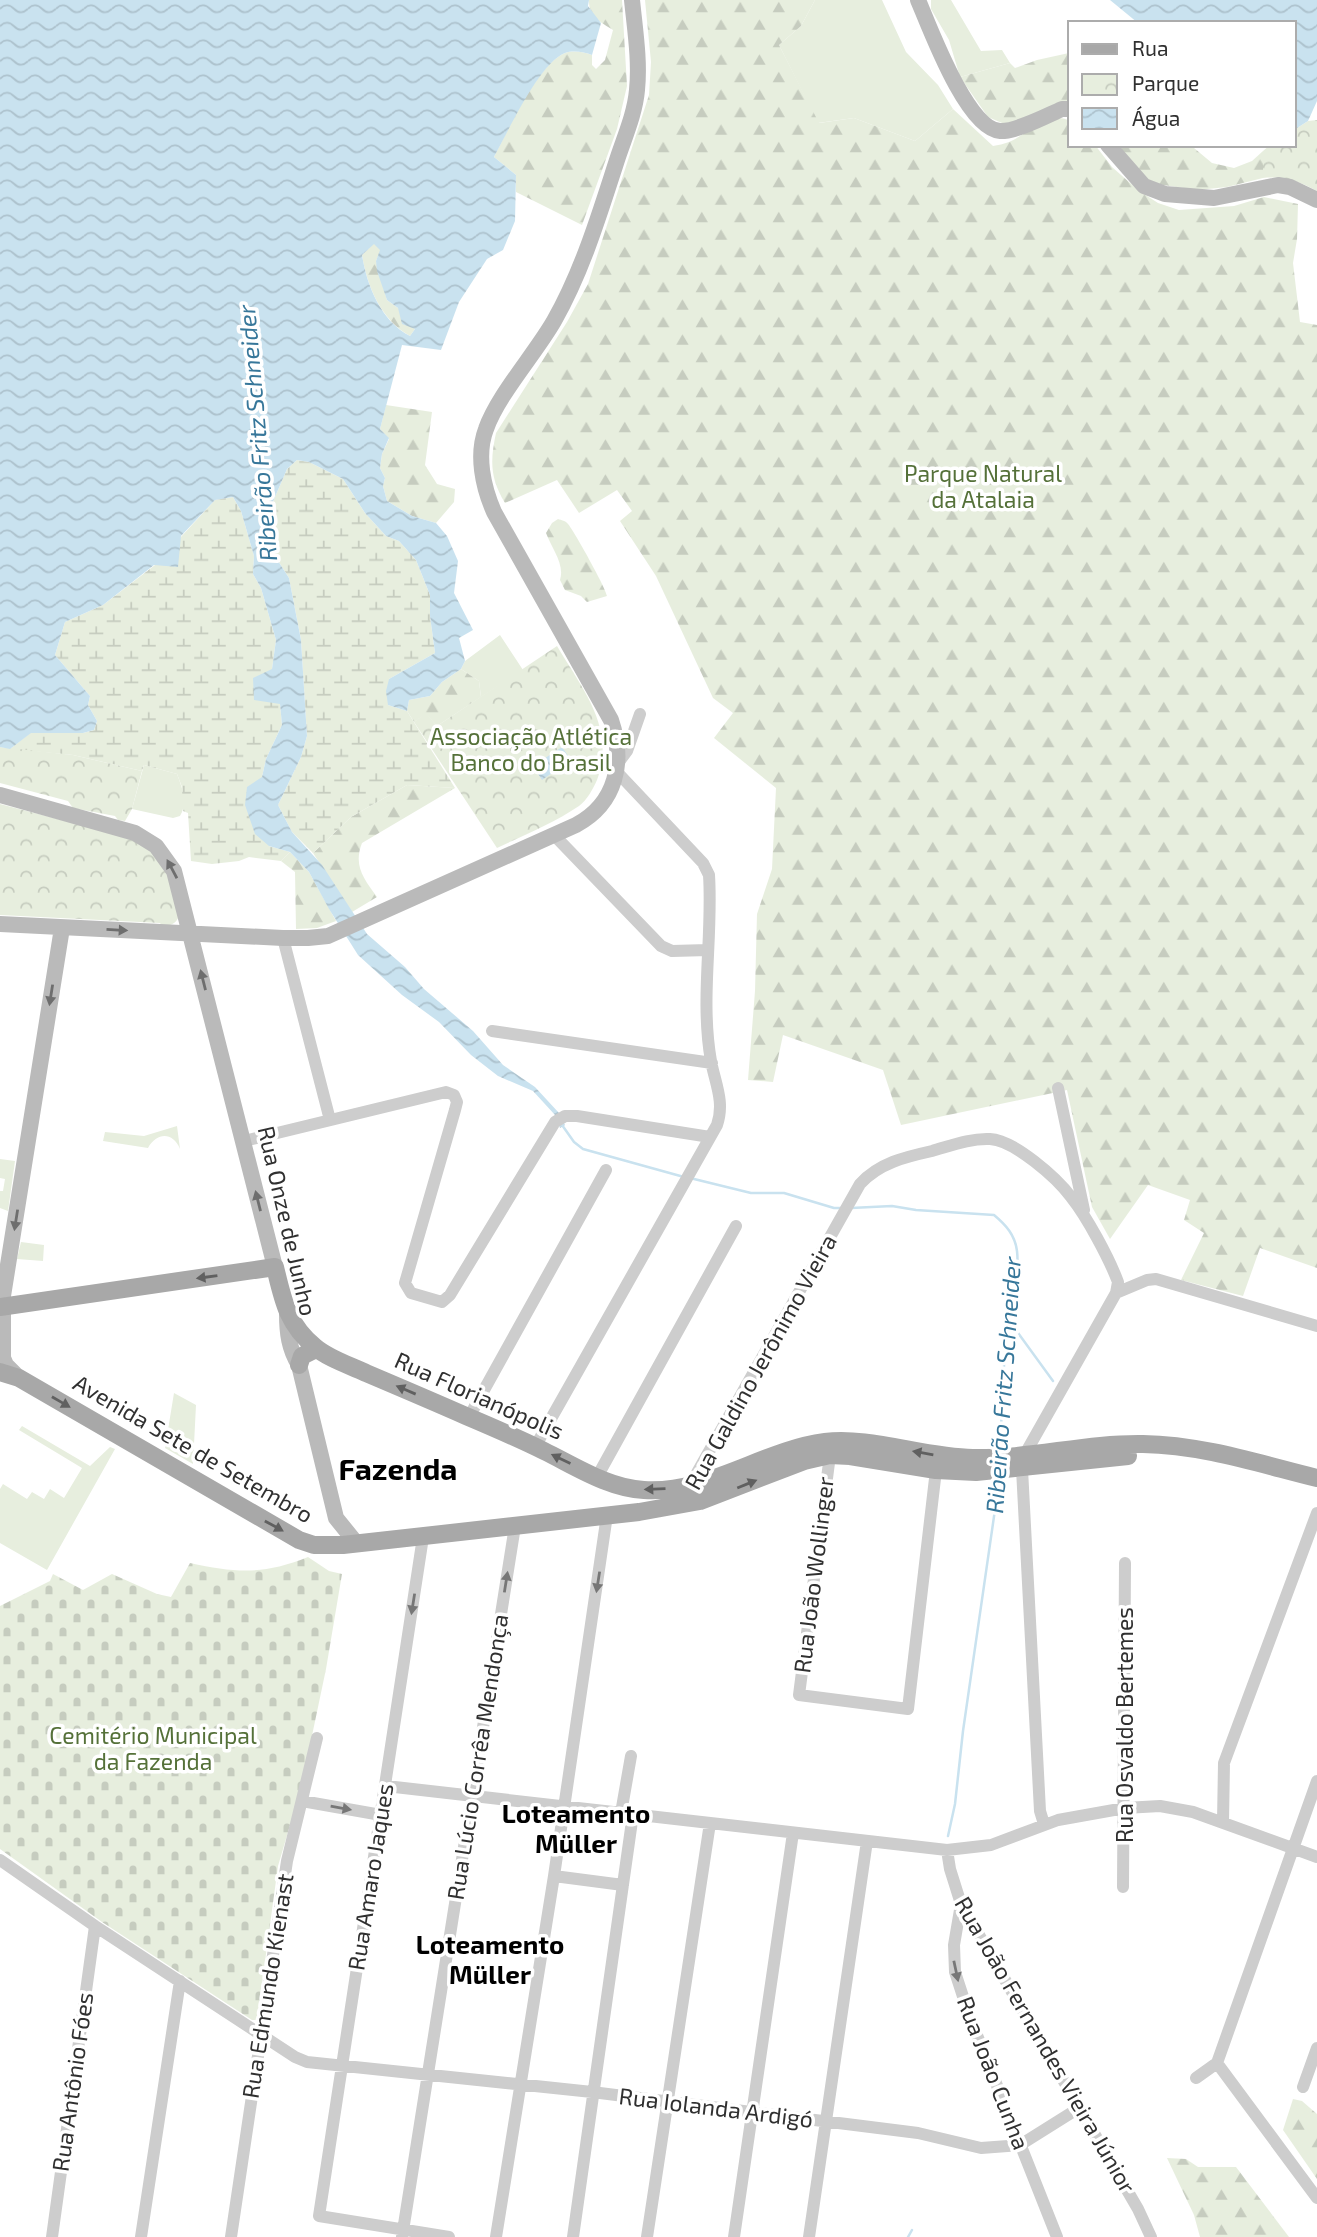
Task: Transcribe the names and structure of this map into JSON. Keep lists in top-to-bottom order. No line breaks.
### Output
{"streets":{"main road":["Rua Onze de Junho","Rua Florianópolis","Avenida Sete de Setembro"],"street":["Rua Galdino Jerônimo Vieira","Rua João Wollinger","Rua Osvaldo Bertemes","Rua Lúcio Corrêa Mendonça","Rua Amaro Jaques","Rua Edmundo Kienast","Rua João Fernandes Vieira Júnior","Rua João Cunha","Rua Antônio Fóes","Rua Iolanda Ardigó"]},"crossings":[["Rua Onze de Junho","Rua Florianópolis"],["Rua Onze de Junho","Avenida Sete de Setembro"],["Rua Galdino Jerônimo Vieira","Rua Florianópolis"],["Rua Galdino Jerônimo Vieira","Avenida Sete de Setembro"],["Rua Florianópolis","Avenida Sete de Setembro"],["Avenida Sete de Setembro","Rua Lúcio Corrêa Mendonça"],["Avenida Sete de Setembro","Rua Amaro Jaques"],["Rua Lúcio Corrêa Mendonça","Rua Amaro Jaques"],["Rua Lúcio Corrêa Mendonça","Rua Iolanda Ardigó"],["Rua Amaro Jaques","Rua Iolanda Ardigó"],["Rua Edmundo Kienast","Rua Iolanda Ardigó"],["Rua João Fernandes Vieira Júnior","Rua João Cunha"],["Rua João Fernandes Vieira Júnior","Rua Iolanda Ardigó"],["Rua João Cunha","Rua Iolanda Ardigó"],["Rua Antônio Fóes","Rua Iolanda Ardigó"]],"one_way":["Rua Florianópolis","Avenida Sete de Setembro"],"districts":["Fazenda","Loteamento Müller","Loteamento Müller"],"water":["Ribeirão Fritz Schneider"],"parks":["Parque Natural da Atalaia","Associação Atlética Banco do Brasil","Cemitério Municipal da Fazenda"],"legend":["Rua","Parque","Água"]}
